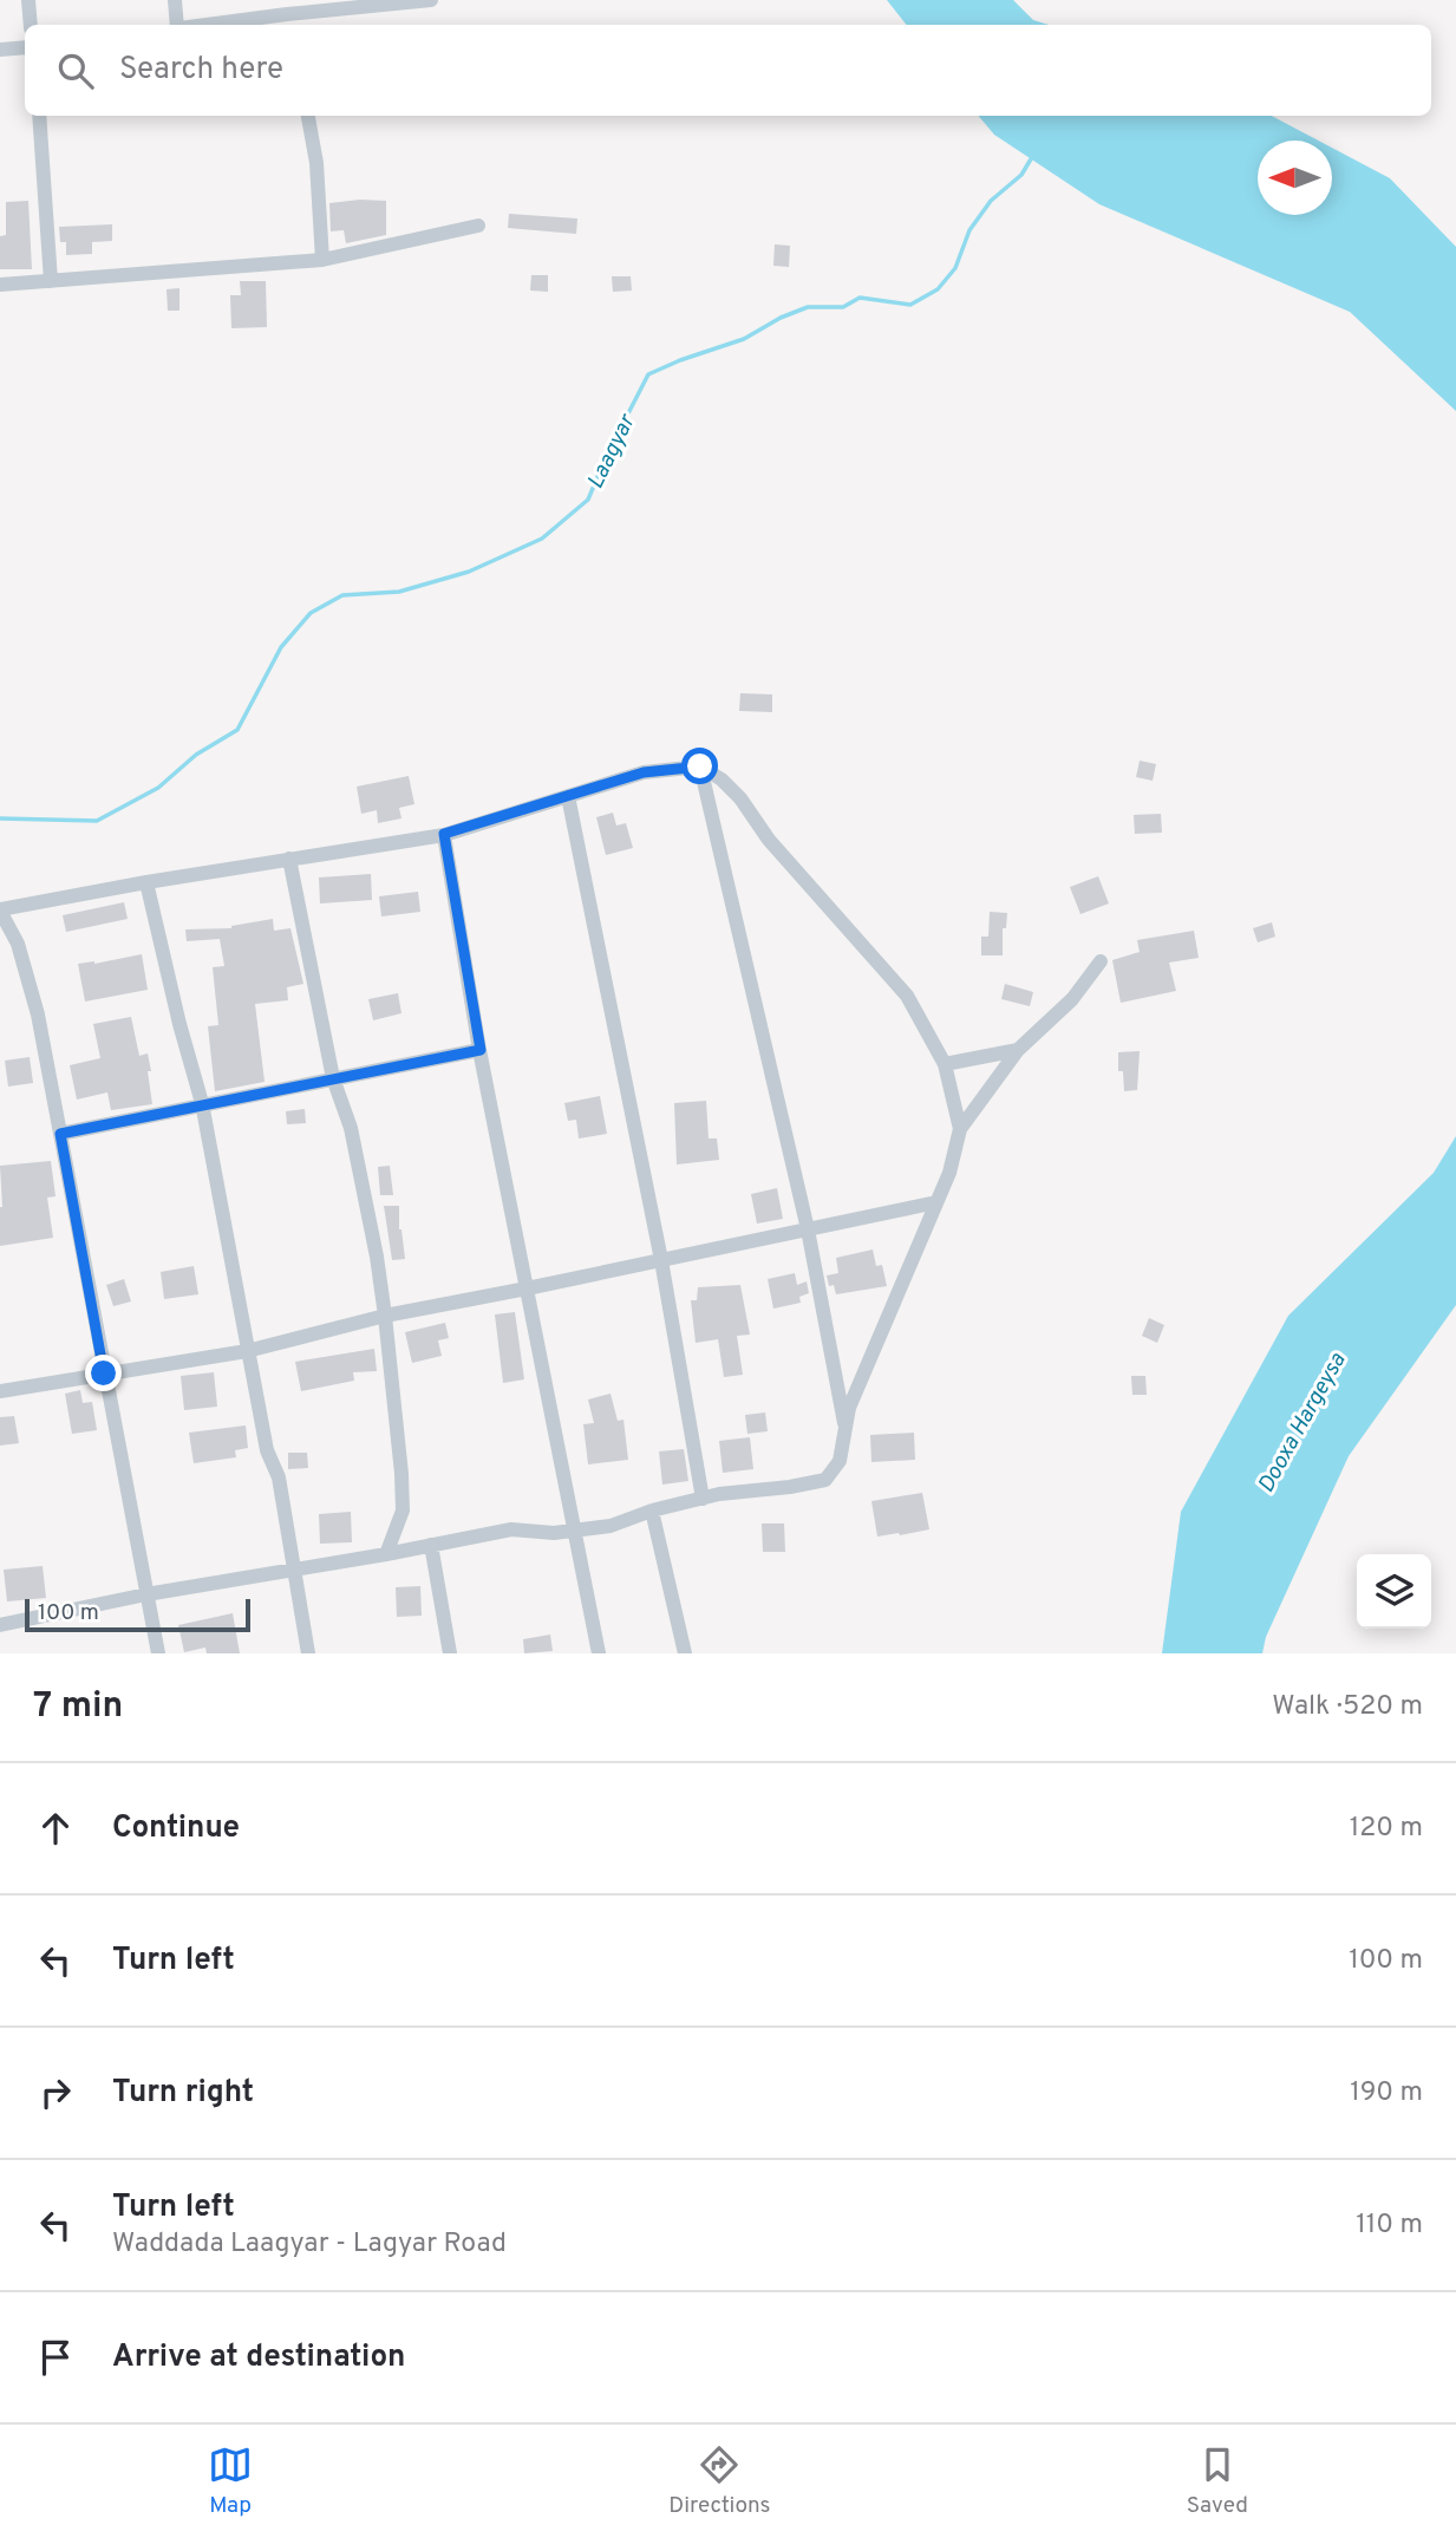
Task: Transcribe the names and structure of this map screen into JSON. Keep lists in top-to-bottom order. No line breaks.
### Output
{"water":["Laagyar","Dooxa Hargeysa"],"scale_bar":"100 m","north":"left","page":{"search":"Search here","scale":"100 m","heading":["7 min","Walk · 520 m"],"list":[["Continue","120 m"],["Turn left","100 m"],["Turn right","190 m"],["Turn left","Waddada Laagyar - Lagyar Road","110 m"],"Arrive at destination"],"nav":["Map","Directions","Saved"]}}
